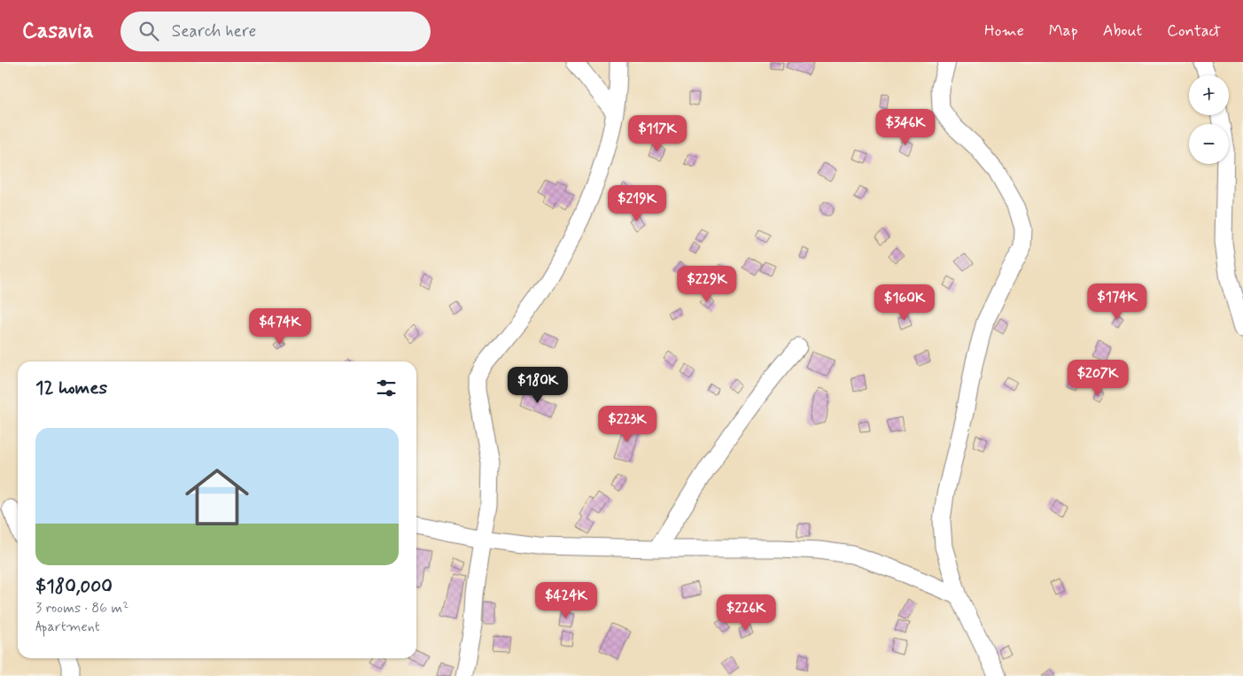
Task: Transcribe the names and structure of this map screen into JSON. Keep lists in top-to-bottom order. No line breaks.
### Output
{"page":{"header":"Casavia","search":"Search here","nav":["Home","Map","About","Contact"],"map_buttons":["+","−"],"price":["$346K","$117K","$219K","$229K","$174K","$160K","$474K","$207K","$180K","$223K","$424K","$226K"],"heading":"12 homes","list":[{"name":"$180,000","note":"3 rooms · 86 m² · Apartment"}]}}
